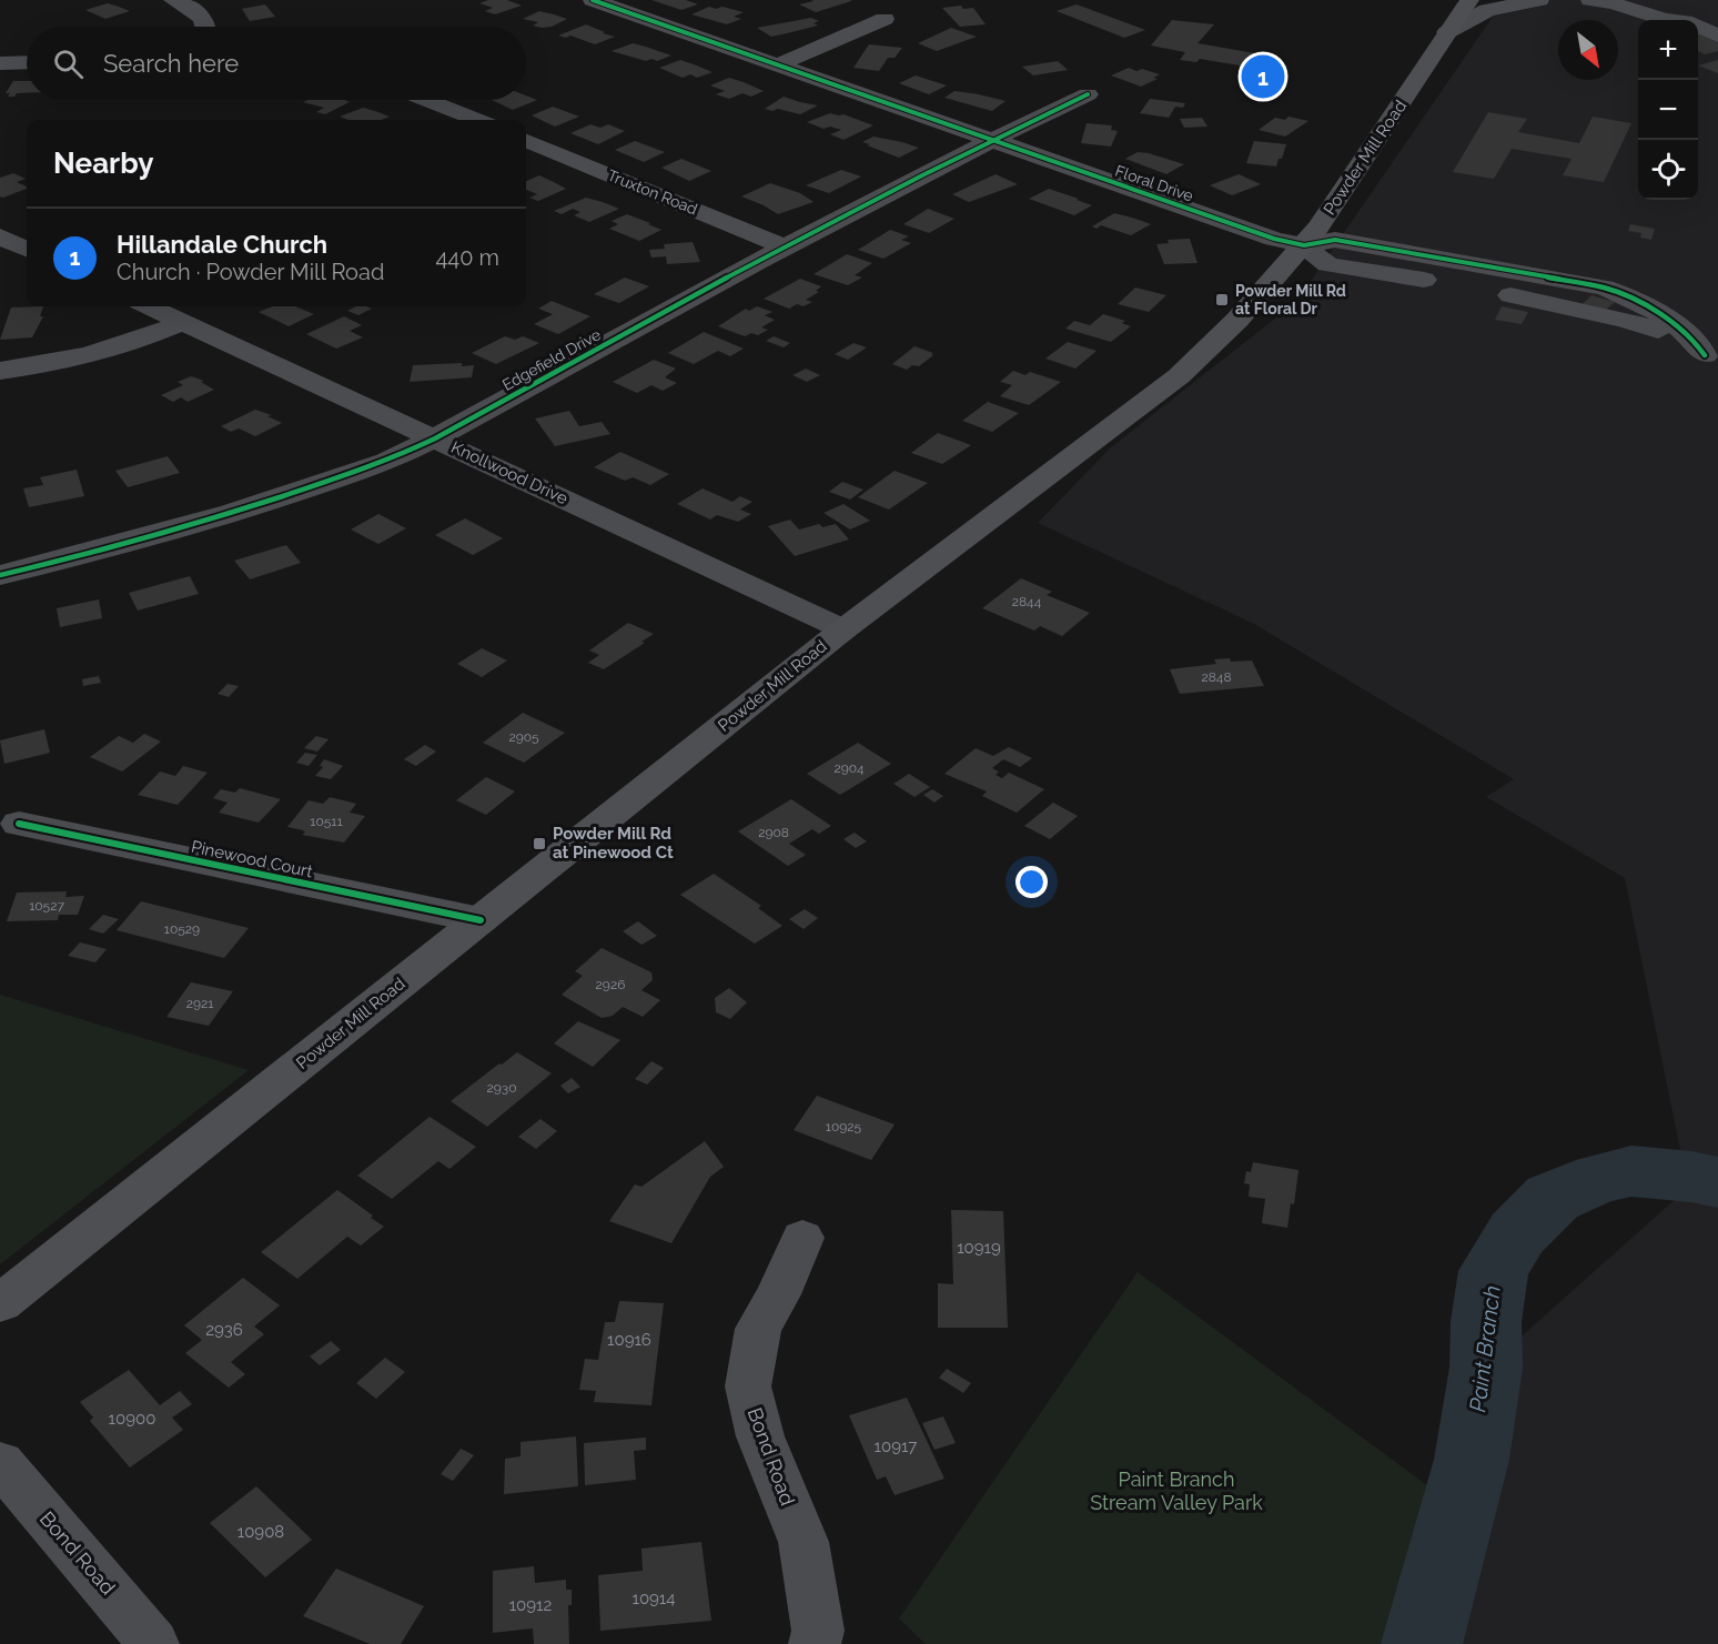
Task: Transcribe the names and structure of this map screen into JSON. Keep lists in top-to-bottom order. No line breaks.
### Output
{"streets":{"main road":["Powder Mill Road"],"street":["Floral Drive","Truxton Road","Edgefield Drive","Knollwood Drive","Pinewood Court","Bond Road"]},"crossings":[["Powder Mill Road","Floral Drive"],["Powder Mill Road","Knollwood Drive"],["Powder Mill Road","Pinewood Court"],["Floral Drive","Edgefield Drive"],["Truxton Road","Edgefield Drive"],["Edgefield Drive","Knollwood Drive"]],"water":["Paint Branch"],"parks":["Paint Branch Stream Valley Park"],"places":{"transit":["Powder Mill Rd at Floral Dr","Powder Mill Rd at Pinewood Ct"]},"house_numbers":["2844","2848","2905","2904","10511","2908","10527","10529","2926","2921","2930","10925","10919","2936","10916","10900","10917","10908","10914","10912"],"north":"bottom right","page":{"map_buttons":["+","−"],"search":"Search here","pins":"1","heading":"Nearby","list":[{"mark":"1","name":"Hillandale Church","note":"Church · Powder Mill Road","value":"440 m"}]}}
